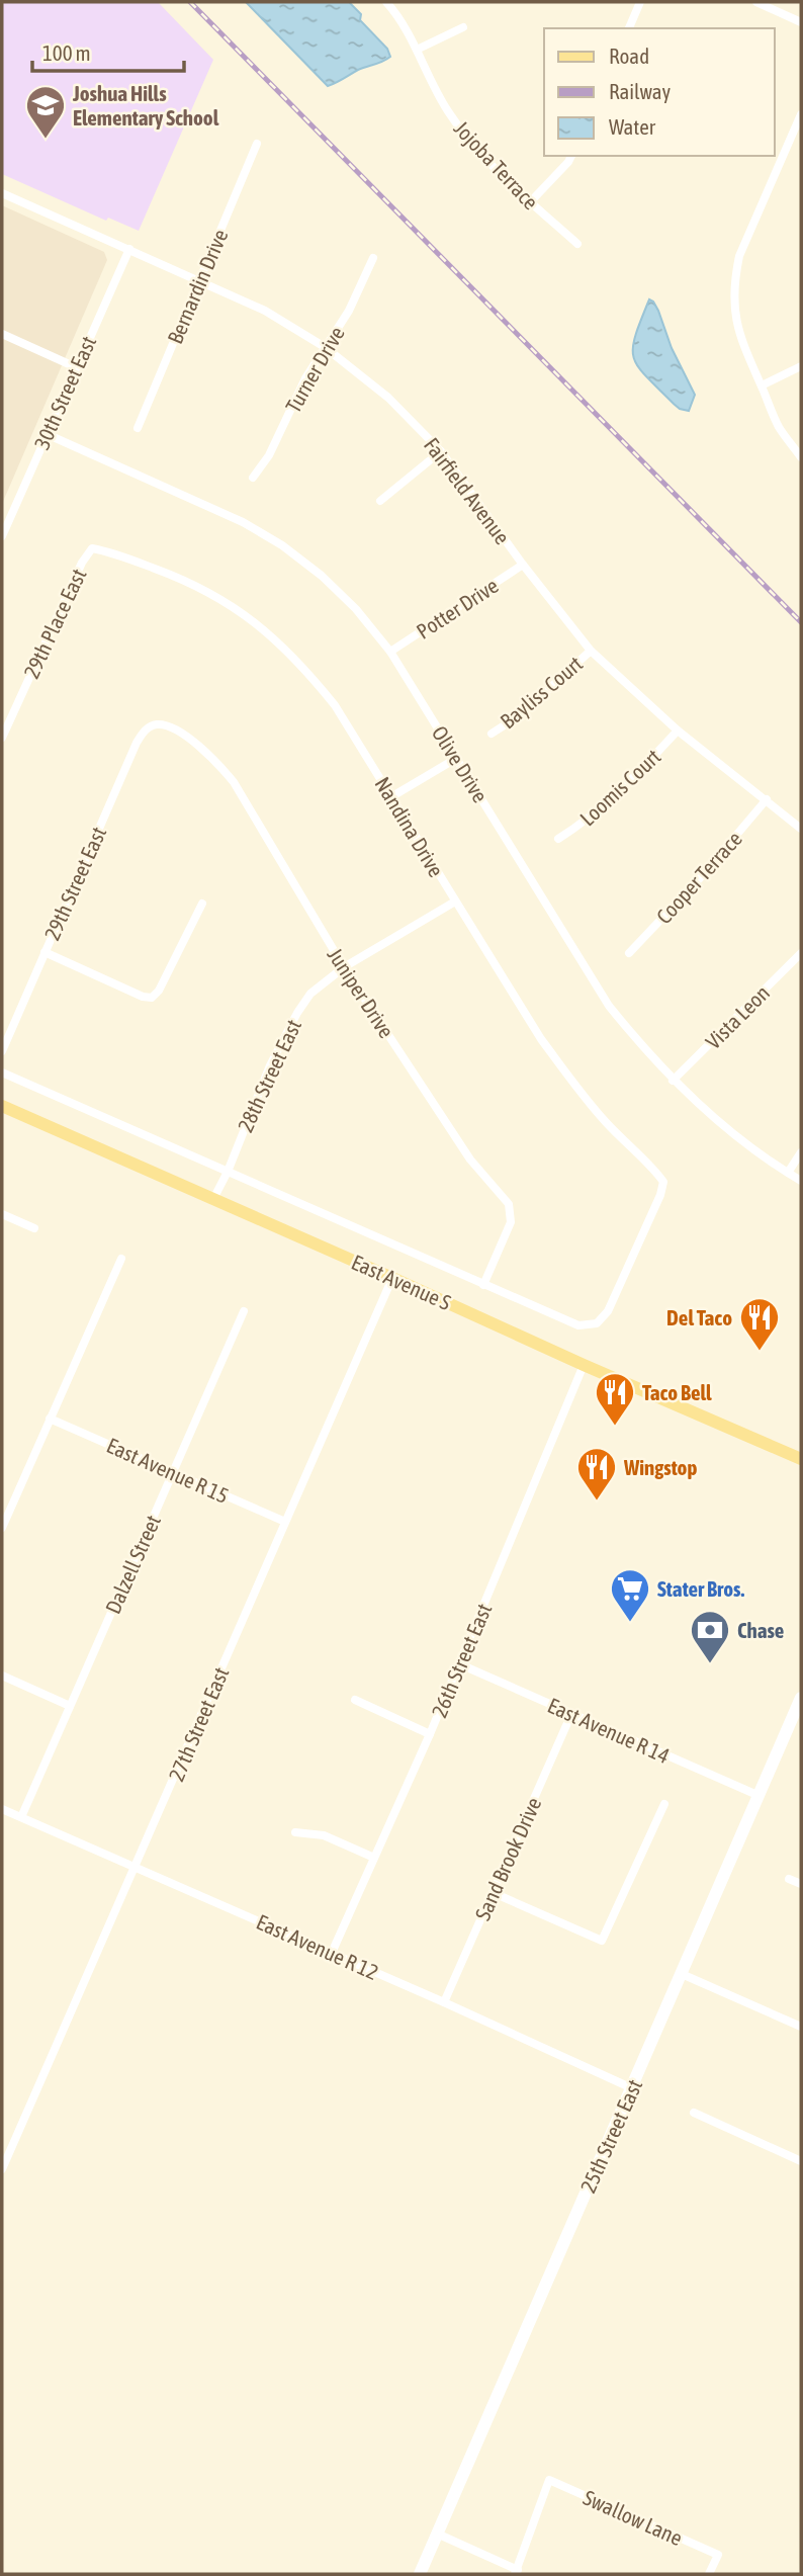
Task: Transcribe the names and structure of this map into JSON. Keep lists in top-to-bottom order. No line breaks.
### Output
{"streets":{"main road":["East Avenue S","25th Street East"],"street":["Jojoba Terrace","Bernardin Drive","Turner Drive","30th Street East","Fairfield Avenue","Potter Drive","29th Place East","Bayliss Court","Olive Drive","Loomis Court","Nandina Drive","Cooper Terrace","29th Street East","Juniper Drive","Vista Leon","28th Street East","East Avenue R 15","Dalzell Street","26th Street East","27th Street East","East Avenue R 14","Sand Brook Drive","East Avenue R 12","Swallow Lane"]},"crossings":[["Bernardin Drive","Fairfield Avenue"],["Turner Drive","Fairfield Avenue"],["30th Street East","Fairfield Avenue"],["30th Street East","Olive Drive"],["Fairfield Avenue","Potter Drive"],["Fairfield Avenue","Bayliss Court"],["Fairfield Avenue","Loomis Court"],["Fairfield Avenue","Cooper Terrace"],["Potter Drive","Olive Drive"],["29th Place East","Nandina Drive"],["Olive Drive","Vista Leon"],["Nandina Drive","28th Street East"],["Nandina Drive","East Avenue S"],["29th Street East","Juniper Drive"],["Juniper Drive","28th Street East"],["Juniper Drive","East Avenue S"],["28th Street East","East Avenue S"],["East Avenue S","26th Street East"],["East Avenue S","27th Street East"],["East Avenue R 15","Dalzell Street"],["East Avenue R 15","27th Street East"],["Dalzell Street","East Avenue R 12"],["26th Street East","East Avenue R 14"],["26th Street East","East Avenue R 12"],["27th Street East","East Avenue R 12"],["East Avenue R 14","Sand Brook Drive"],["East Avenue R 14","25th Street East"],["Sand Brook Drive","East Avenue R 12"],["East Avenue R 12","25th Street East"]],"places":{"school or university":["Joshua Hills Elementary School"],"restaurant":["Del Taco","Taco Bell","Wingstop"],"supermarket":["Stater Bros."],"bank":["Chase"]},"legend":["Road","Railway","Water"],"scale_bar":"100 m"}
